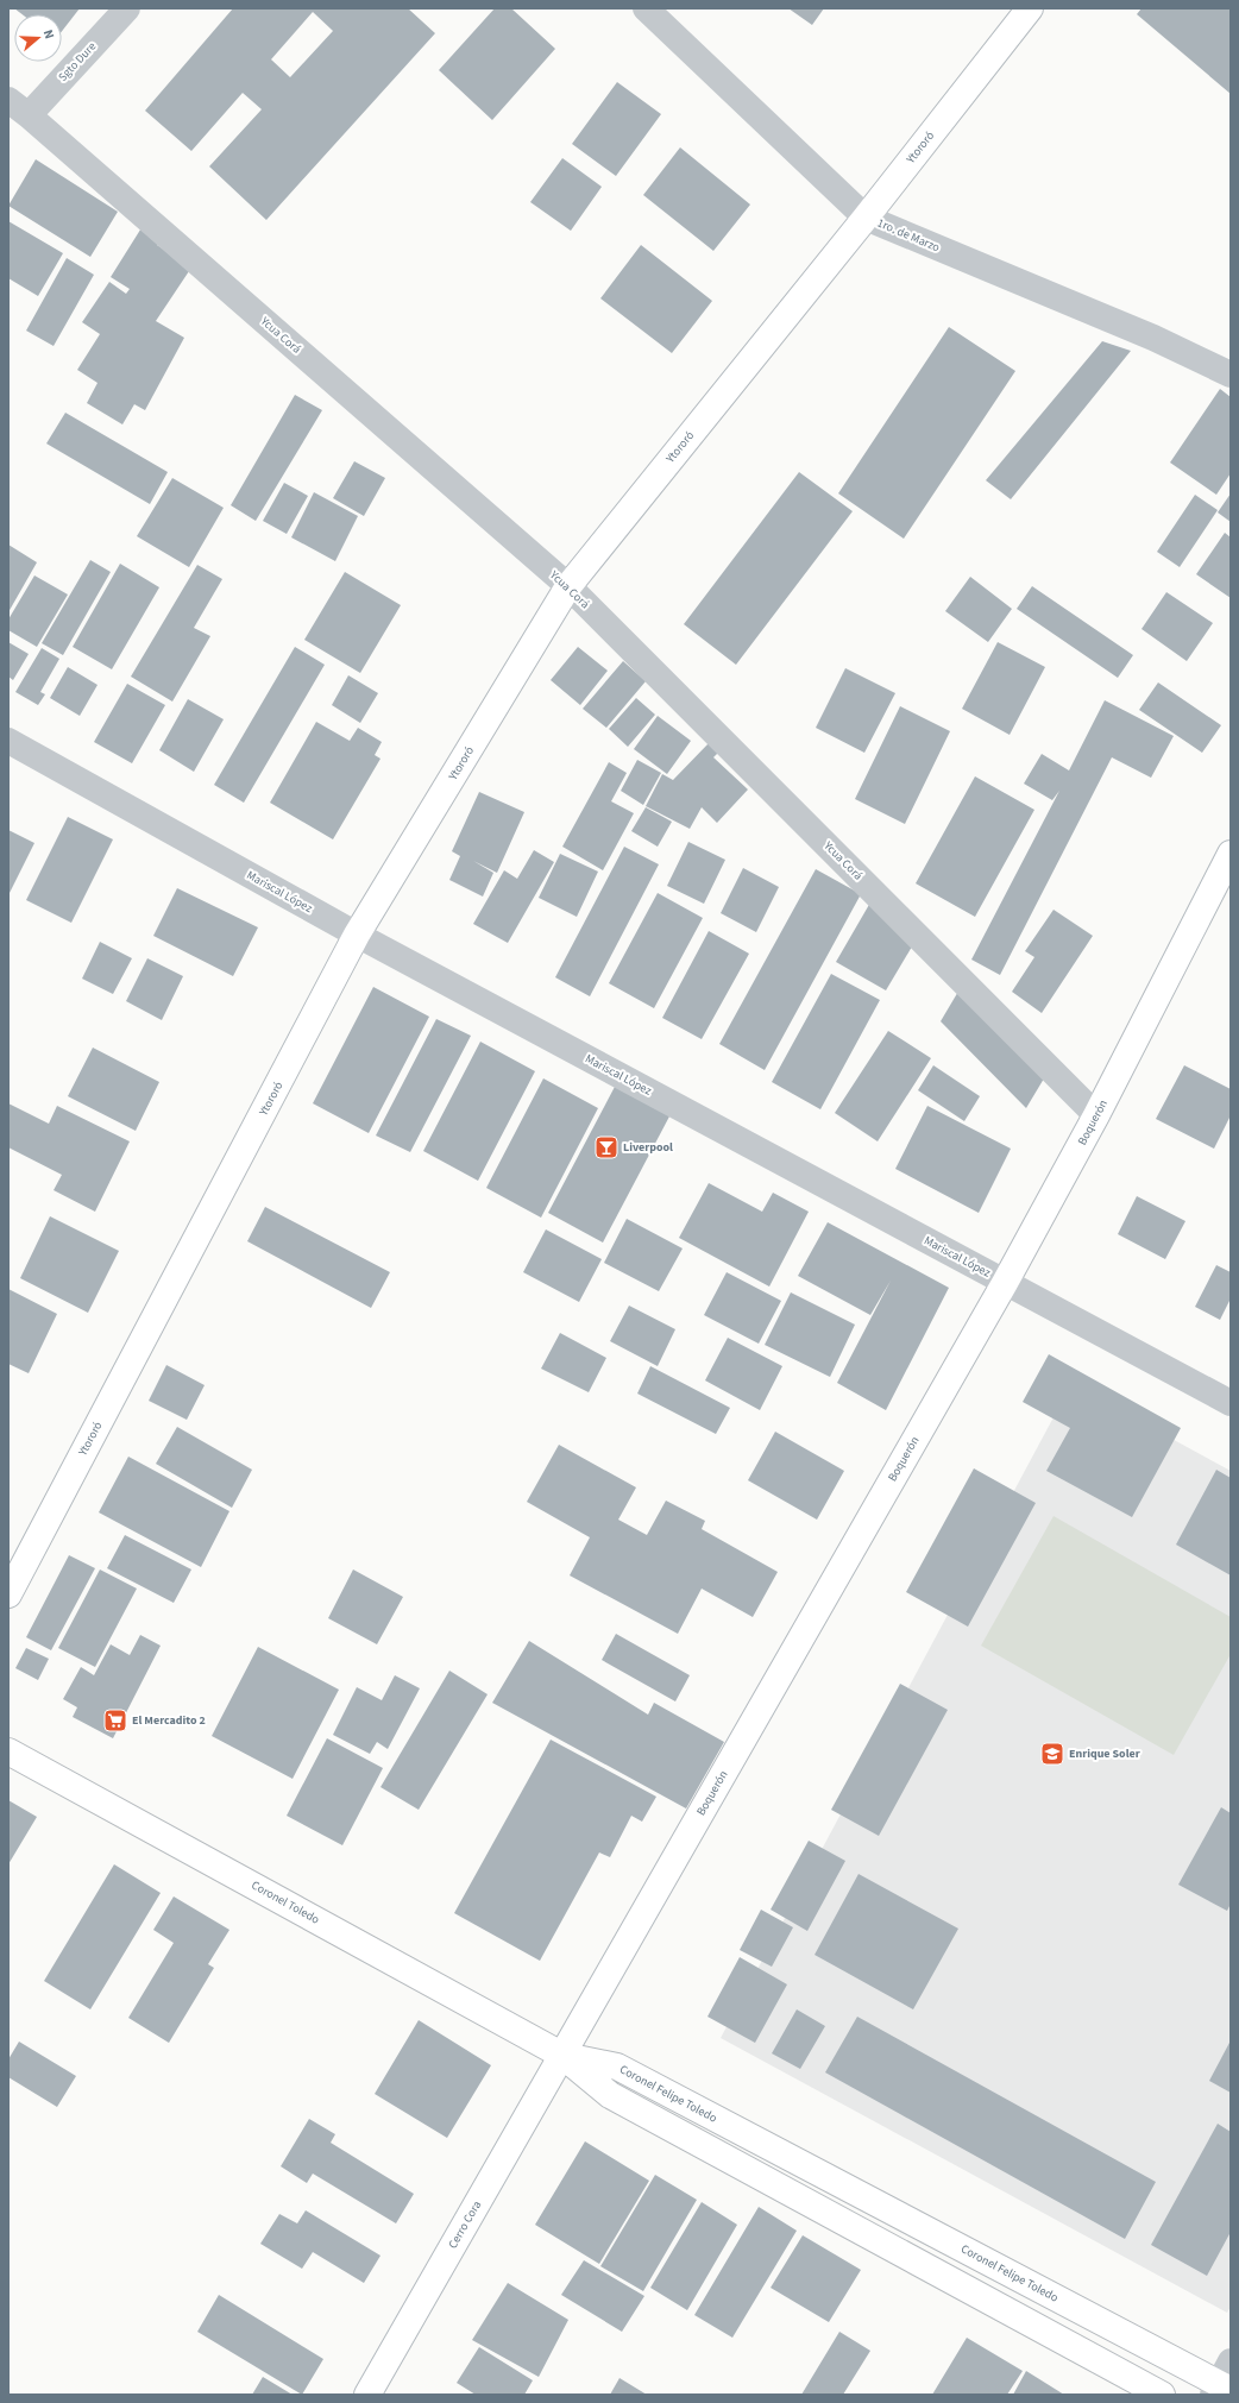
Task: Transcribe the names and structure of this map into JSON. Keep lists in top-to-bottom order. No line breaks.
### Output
{"streets":{"street":["Sgto Dure","Ytororó","1ro. de Marzo","Ycua Corá","Mariscal López","Boquerón","Coronel Toledo","Coronel Felipe Toledo","Cerro Cora"]},"crossings":[["Sgto Dure","Ycua Corá"],["Ytororó","1ro. de Marzo"],["Ytororó","Ycua Corá"],["Ytororó","Mariscal López"],["Ycua Corá","Boquerón"],["Mariscal López","Boquerón"],["Boquerón","Coronel Toledo"],["Boquerón","Coronel Felipe Toledo"],["Boquerón","Cerro Cora"],["Coronel Toledo","Coronel Felipe Toledo"],["Coronel Toledo","Cerro Cora"],["Coronel Felipe Toledo","Cerro Cora"]],"places":{"bar":["Liverpool"],"supermarket":["El Mercadito 2"],"school or university":["Enrique Soler"]},"north":"right"}
